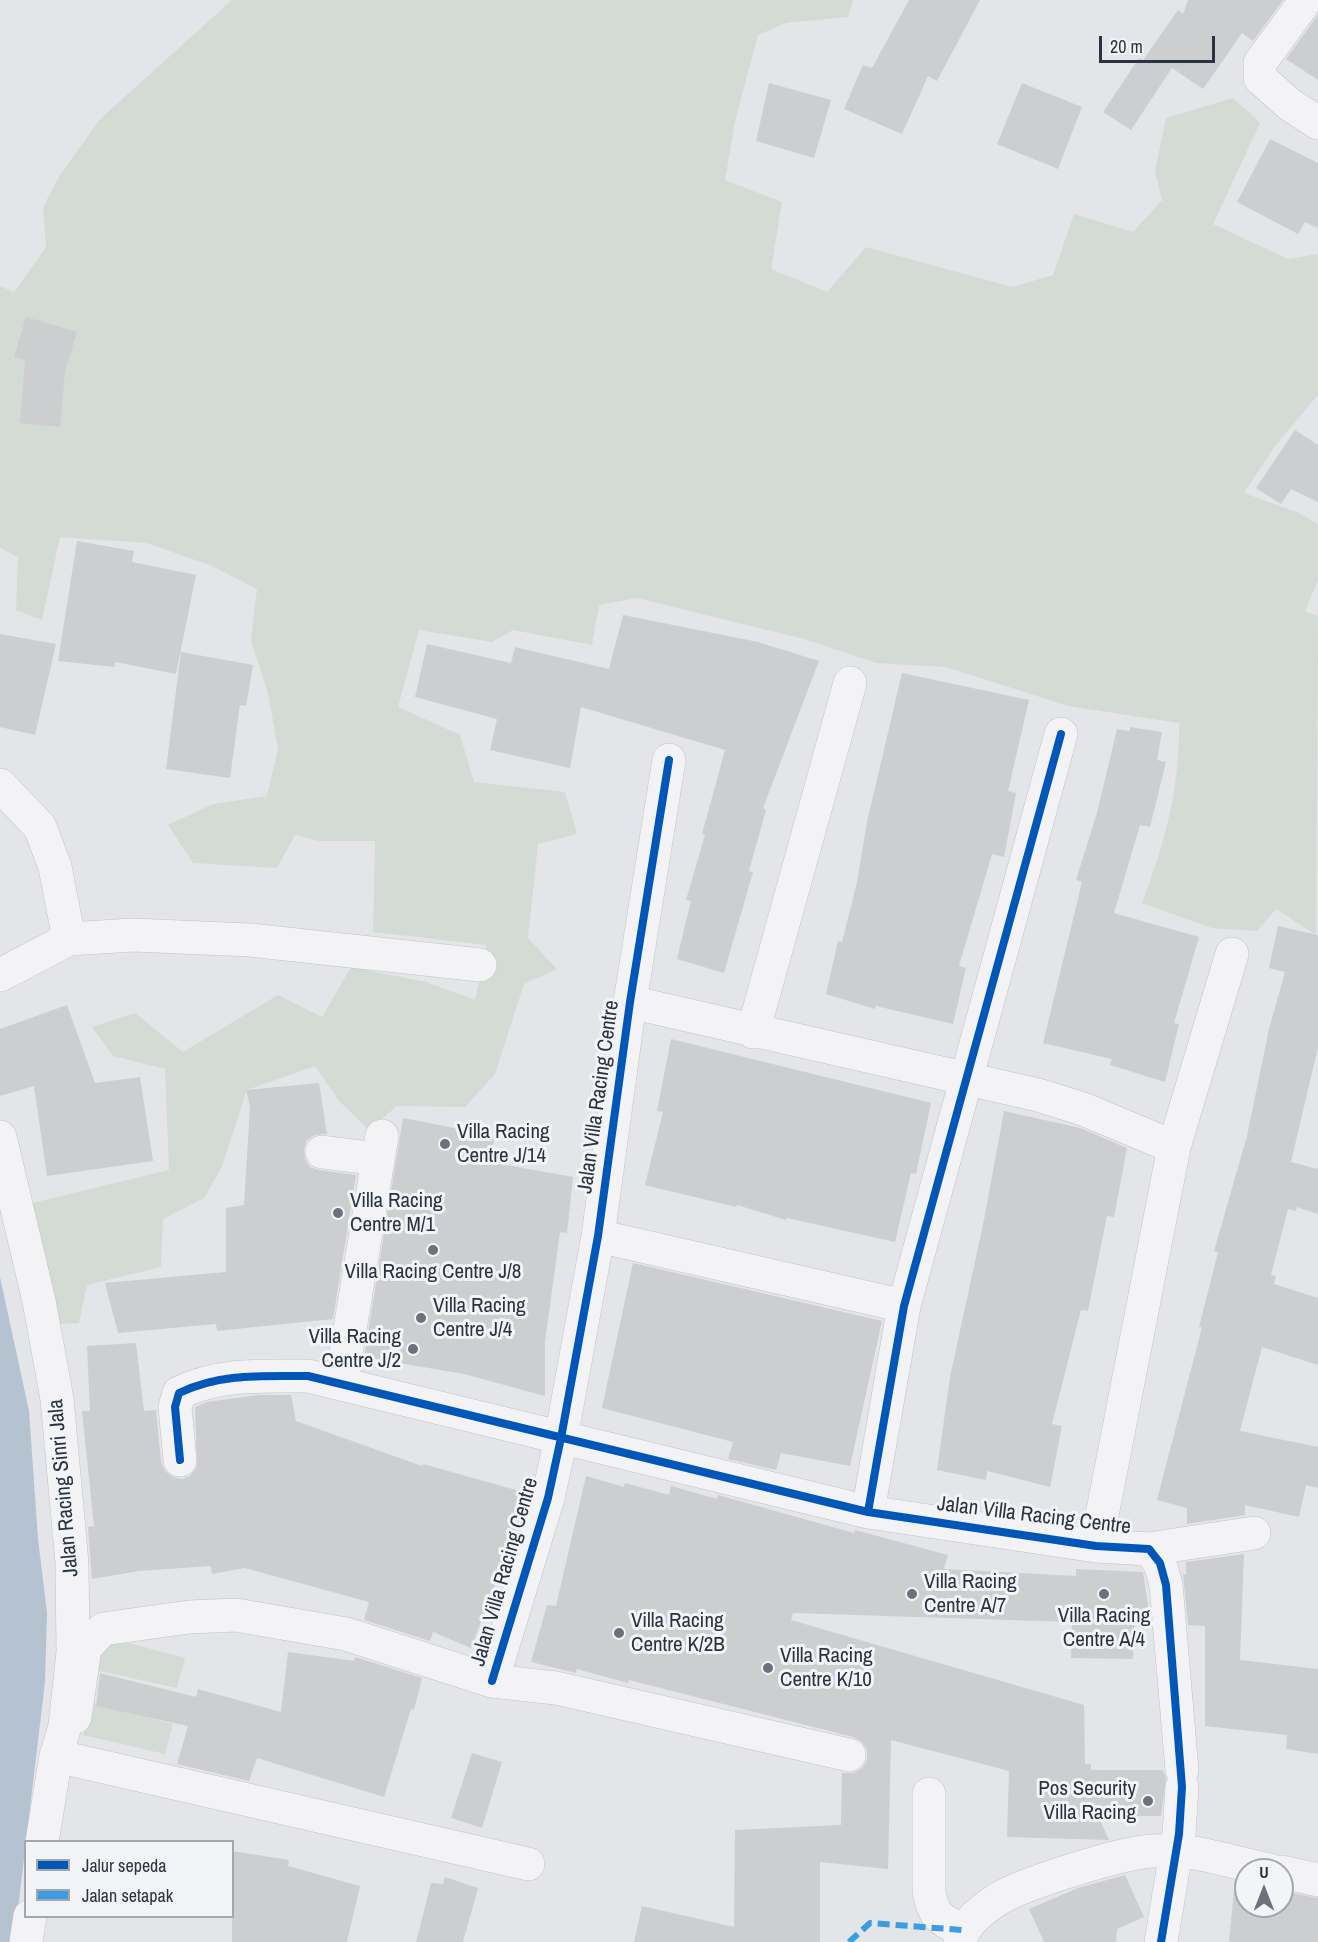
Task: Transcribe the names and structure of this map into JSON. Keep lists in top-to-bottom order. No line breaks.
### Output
{"streets":{"street":["Jalan Villa Racing Centre","Jalan Racing Sinri Jala"]},"places":["Villa Racing Centre J/14","Villa Racing Centre M/1","Villa Racing Centre J/8","Villa Racing Centre J/4","Villa Racing Centre J/2","Villa Racing Centre A/7","Villa Racing Centre A/4","Villa Racing Centre K/2B","Villa Racing Centre K/10","Pos Security Villa Racing"],"legend":["Jalur sepeda","Jalan setapak"],"scale_bar":"20 m","north":"top"}
